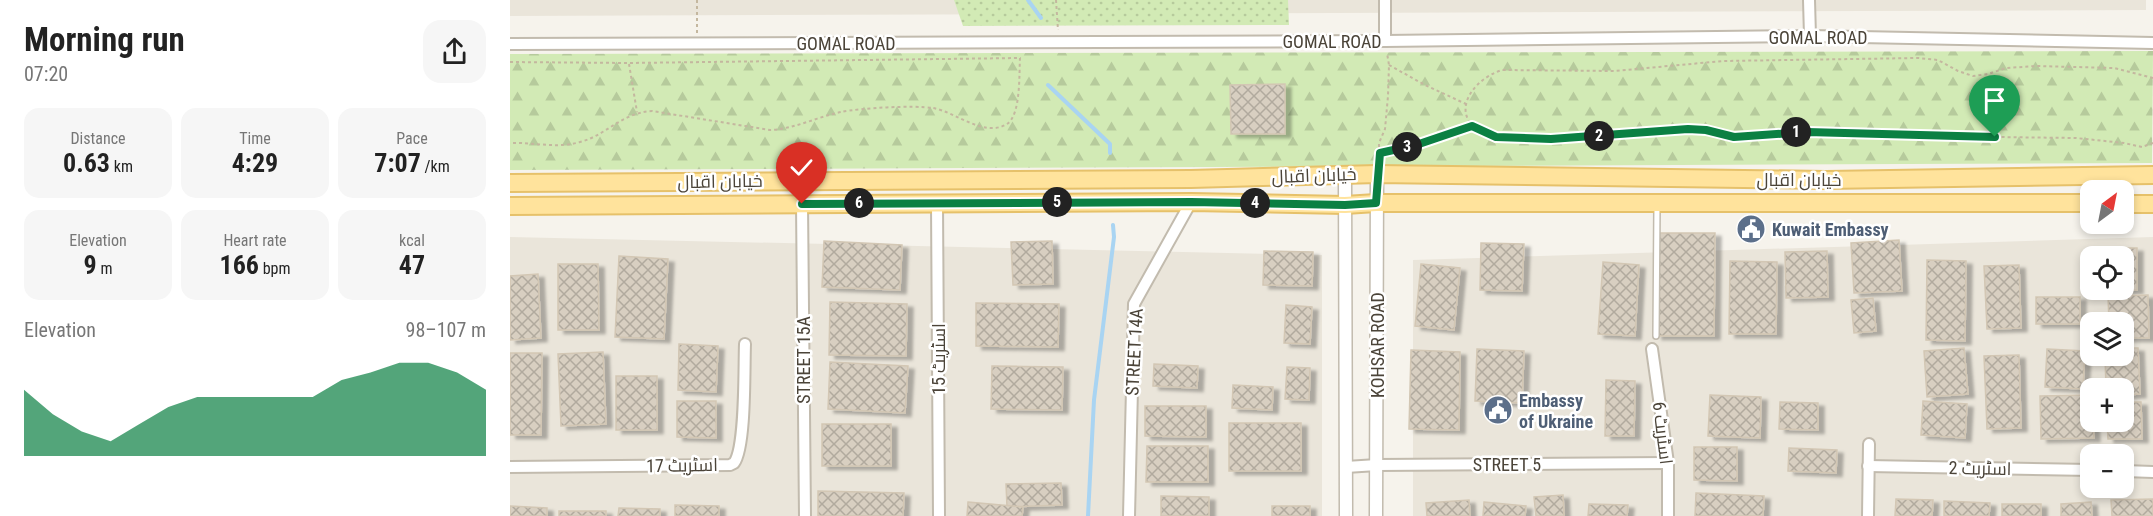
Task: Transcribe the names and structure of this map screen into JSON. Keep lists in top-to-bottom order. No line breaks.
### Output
{"streets":{"main road":["خیابان اقبال"],"street":["GOMAL ROAD","KOHSAR ROAD","STREET 14A","اسٹریٹ 15","STREET 15A","اسٹریٹ 6","STREET 5","اسٹریٹ 17","اسٹریٹ 2"]},"crossings":[["خیابان اقبال","KOHSAR ROAD"],["خیابان اقبال","STREET 14A"],["خیابان اقبال","اسٹریٹ 15"],["خیابان اقبال","STREET 15A"],["KOHSAR ROAD","STREET 5"],["اسٹریٹ 6","STREET 5"]],"places":{"public building":["Kuwait Embassy","Embassy of Ukraine"]},"north":"top right","page":{"heading":["Morning run","07:20"],"stats":[["Distance","0.63 km"],["Time","4:29"],["Pace","7:07 /km"],["Elevation","9 m"],["Heart rate","166 bpm"],["kcal","47"]],"pins":["1","2","3","5","4","6"],"map_buttons":["+","−"],"chart":["Elevation","98–107 m"]}}
